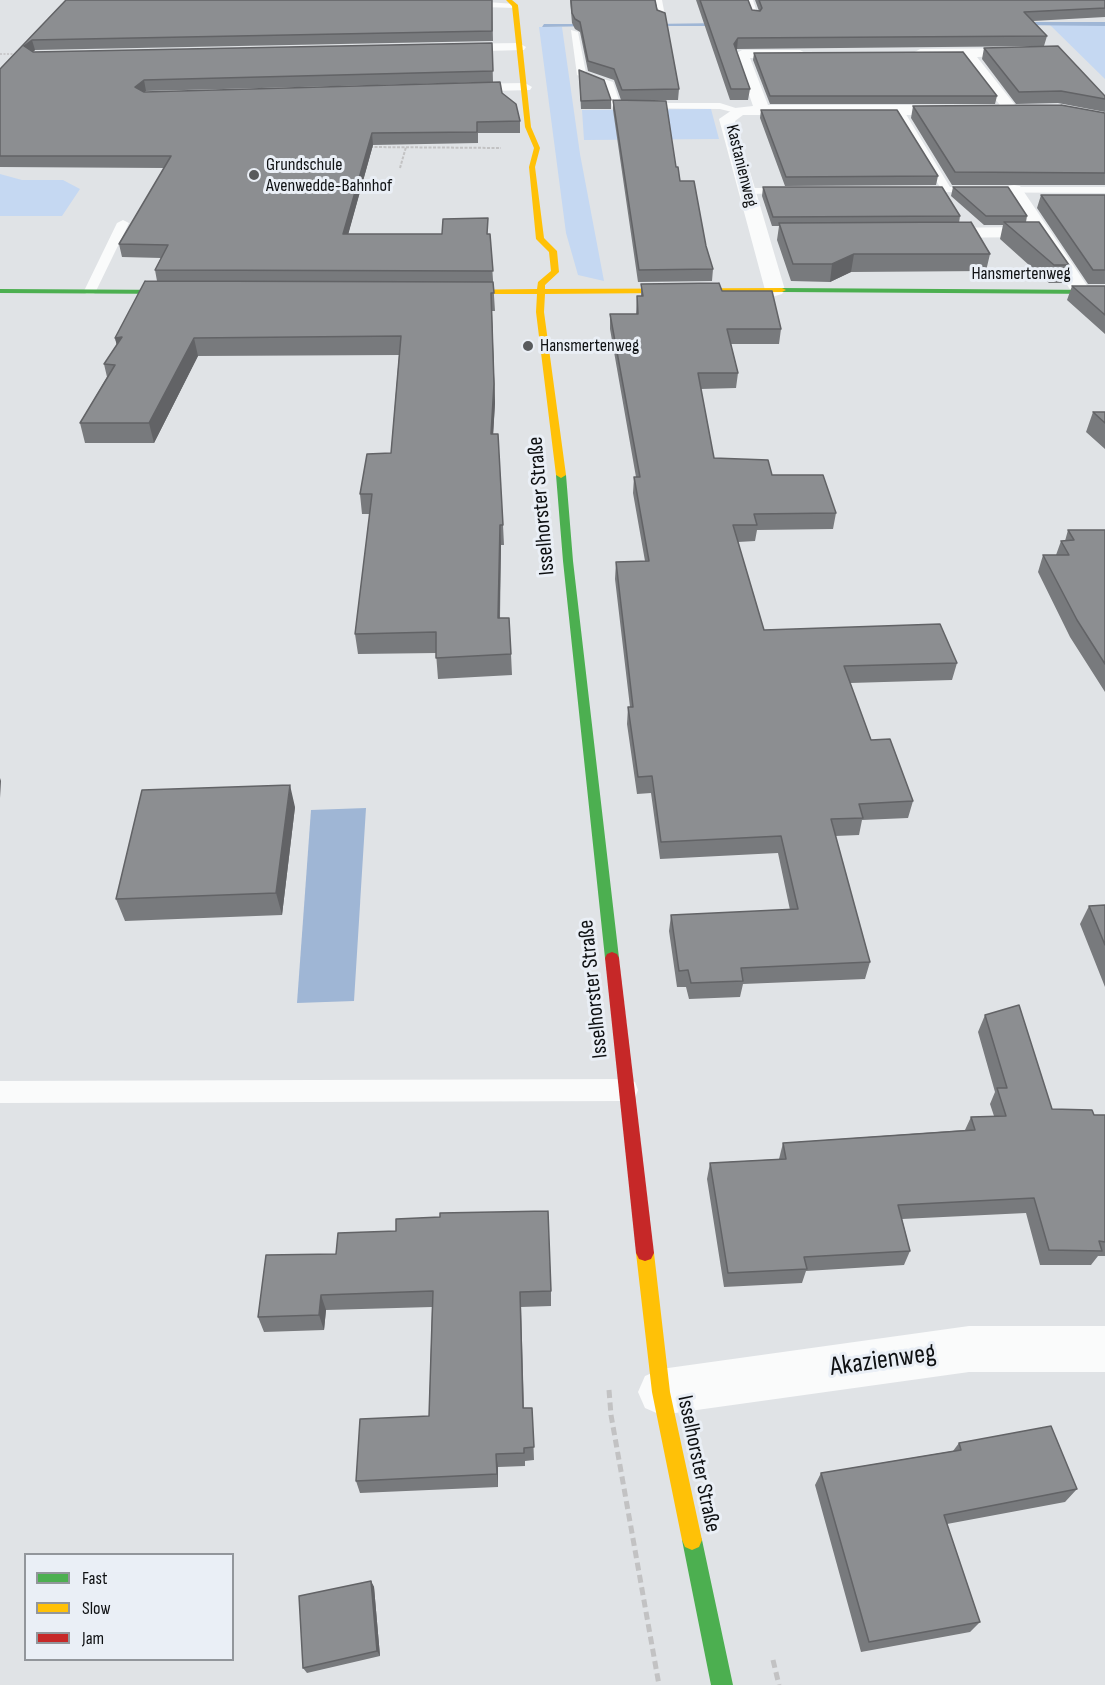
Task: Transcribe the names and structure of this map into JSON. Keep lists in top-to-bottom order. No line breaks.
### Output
{"streets":{"street":["Kastanienweg","Hansmertenweg","Isselhorster Straße","Akazienweg"]},"crossings":[["Kastanienweg","Hansmertenweg"],["Hansmertenweg","Isselhorster Straße"],["Isselhorster Straße","Akazienweg"]],"places":["Grundschule Avenwedde-Bahnhof","Hansmertenweg"],"legend":["Fast","Slow","Jam"]}
